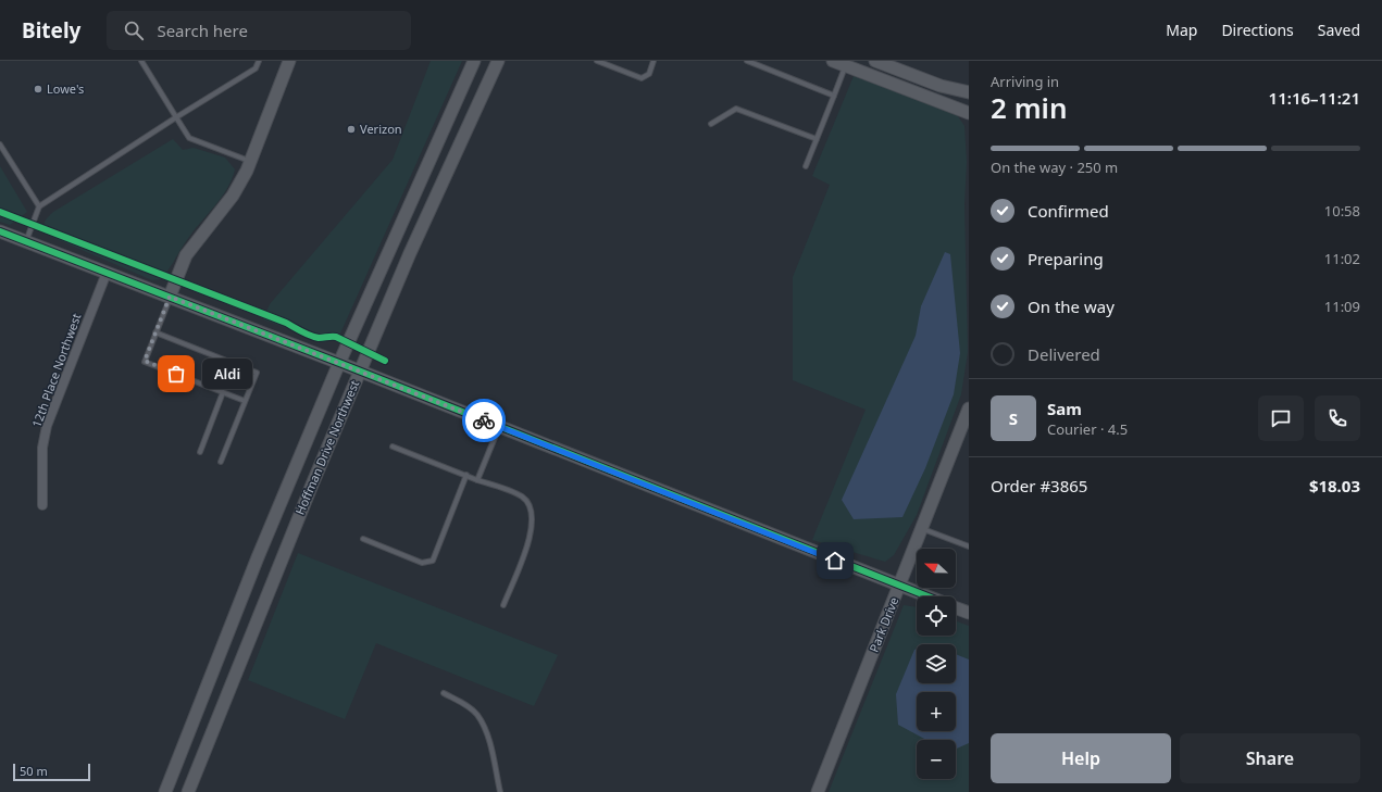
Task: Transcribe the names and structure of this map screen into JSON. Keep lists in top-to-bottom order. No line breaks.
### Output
{"streets":{"street":["12th Place Northwest","Hoffman Drive Northwest","Park Drive"]},"places":["Lowe's","Verizon","Aldi"],"scale_bar":"50 m","north":"left","page":{"header":"Bitely","search":"Search here","nav":["Map","Directions","Saved"],"heading":["2 min","Arriving in","11:16–11:21"],"panel":["Sam","Courier · 4.5","Order #3865","$18.03"],"bar":"On the way · 250 m","list":[["Confirmed","10:58"],["Preparing","11:02"],["On the way","11:09"],"Delivered"],"bubble":"Aldi","round":"S","map_buttons":["+","−"],"buttons":["Help","Share"],"scale":"50 m"}}
